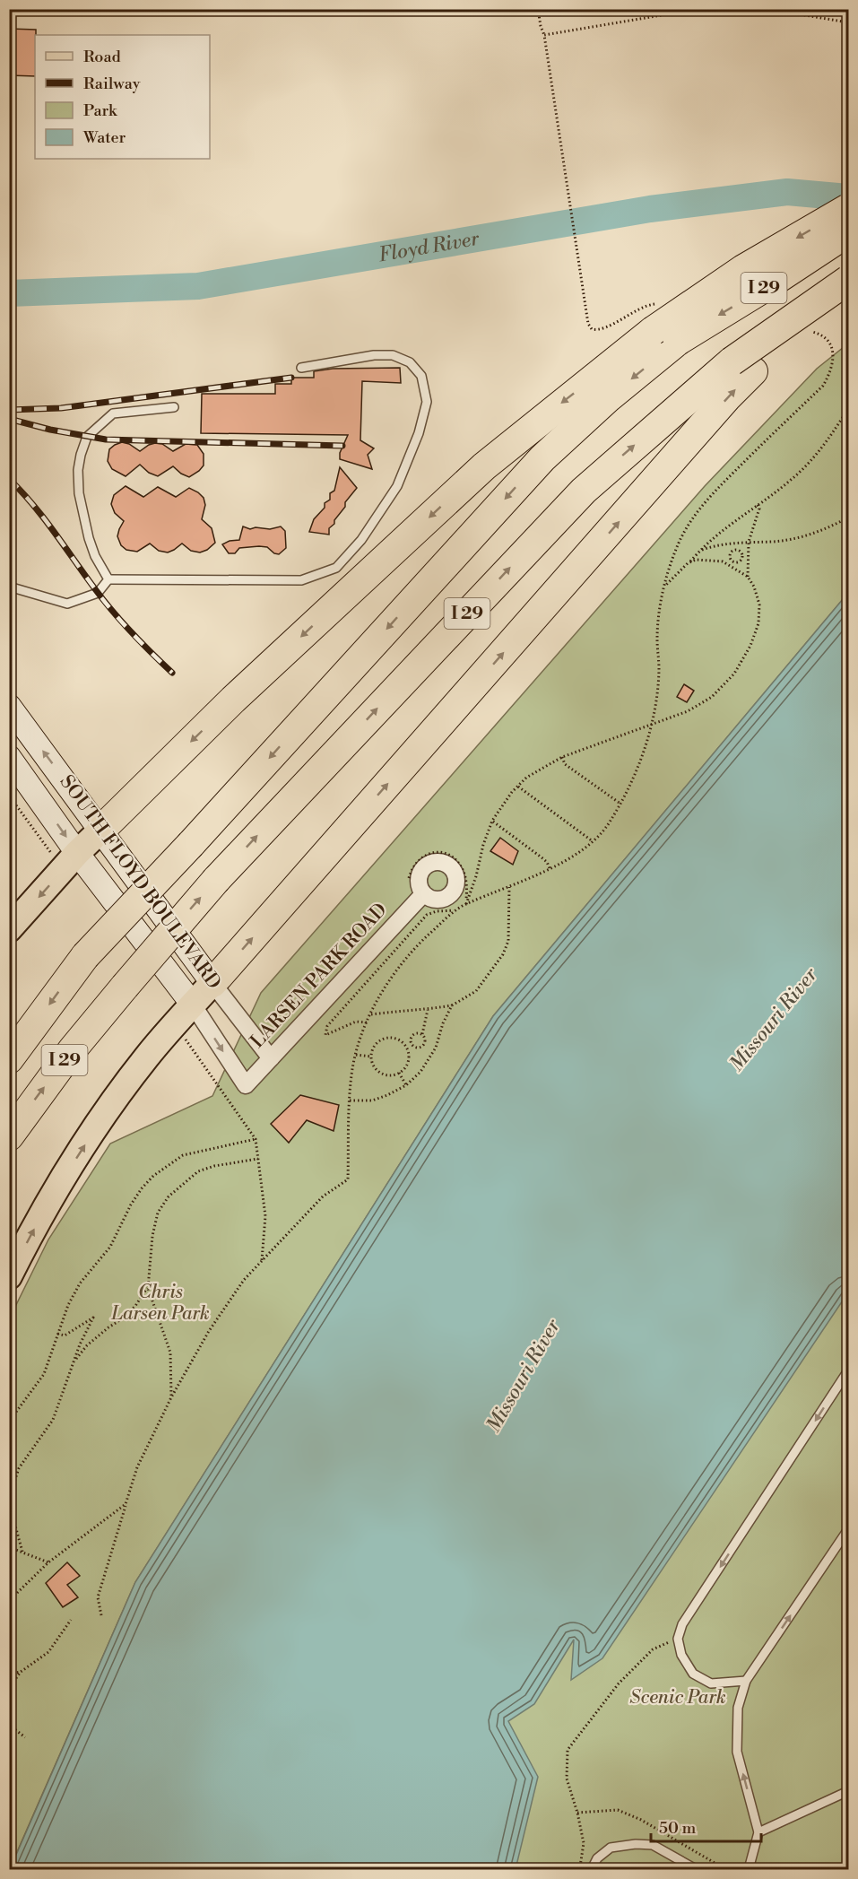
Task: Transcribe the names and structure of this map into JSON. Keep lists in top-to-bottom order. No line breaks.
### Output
{"streets":{"highway":["I 29"],"main road":["SOUTH FLOYD BOULEVARD"],"street":["LARSEN PARK ROAD"]},"crossings":[["SOUTH FLOYD BOULEVARD","LARSEN PARK ROAD"]],"water":["Floyd River","Missouri River"],"parks":["Chris Larsen Park","Scenic Park"],"legend":["Road","Railway","Park","Water"],"scale_bar":"50 m"}
